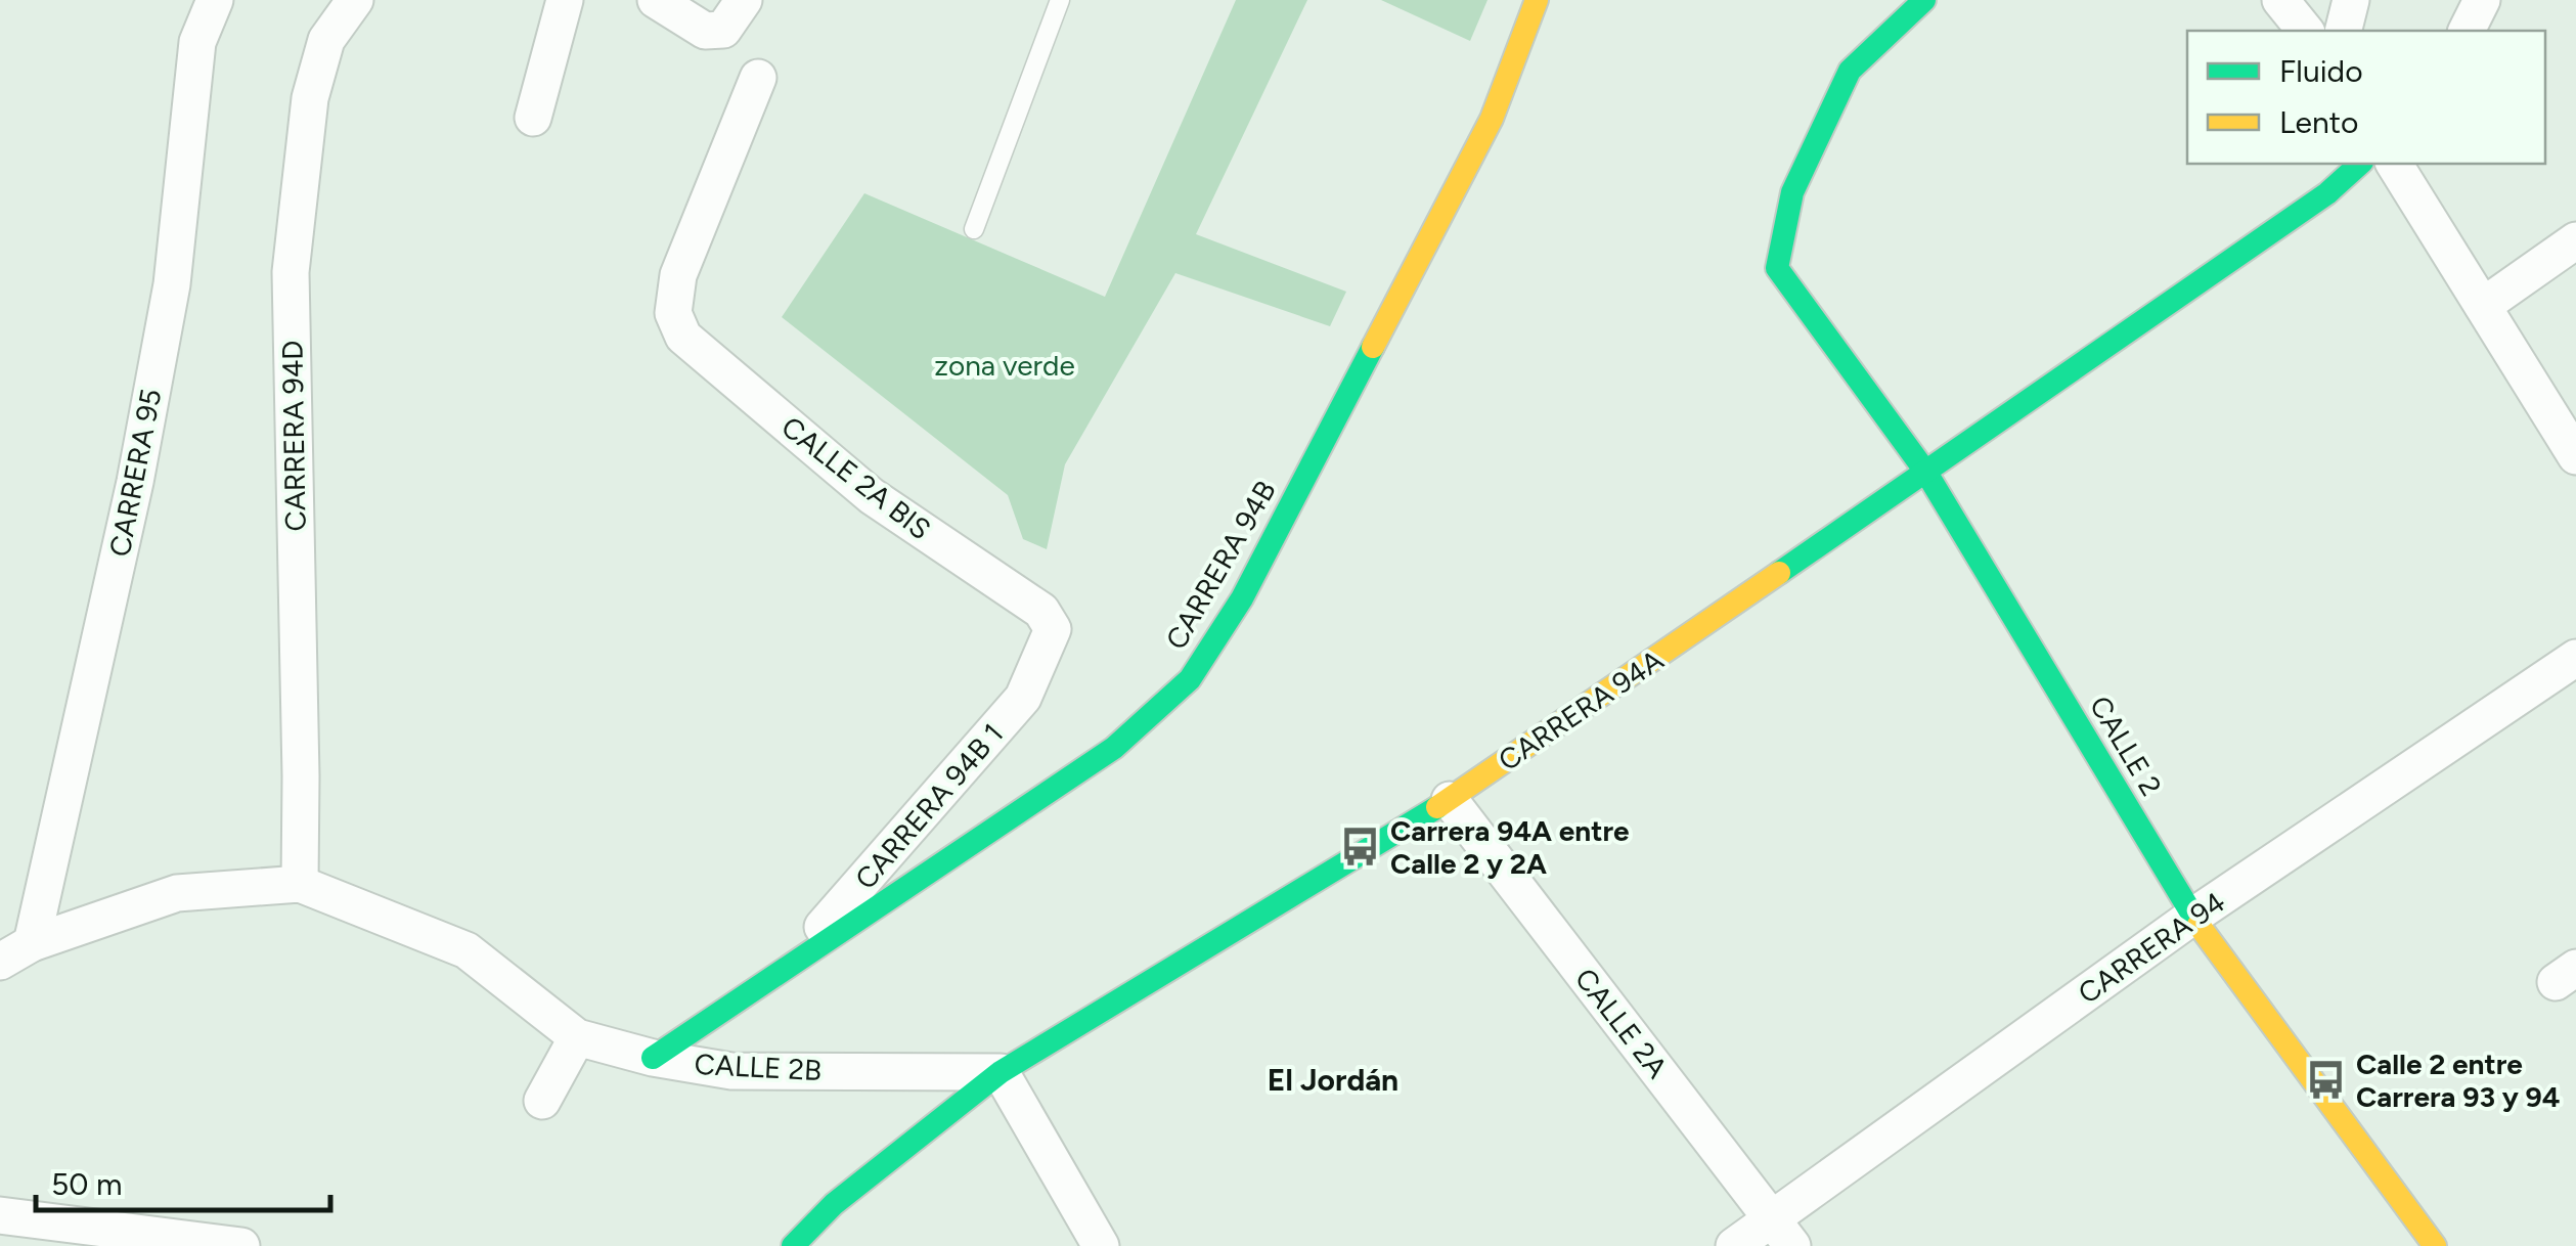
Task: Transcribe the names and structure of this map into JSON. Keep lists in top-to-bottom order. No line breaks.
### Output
{"streets":{"street":["CARRERA 94D","CARRERA 95","CALLE 2A BIS","CARRERA 94B","CARRERA 94A","CALLE 2","CARRERA 94B 1","CARRERA 94","CALLE 2A","CALLE 2B"]},"crossings":[["CARRERA 94D","CALLE 2B"],["CALLE 2A BIS","CARRERA 94B 1"],["CARRERA 94B","CARRERA 94B 1"],["CARRERA 94B","CALLE 2B"],["CARRERA 94A","CALLE 2"],["CARRERA 94A","CALLE 2A"],["CARRERA 94A","CALLE 2B"],["CALLE 2","CARRERA 94"],["CARRERA 94","CALLE 2A"]],"districts":["El Jordán"],"parks":["zona verde"],"places":{"bus stop":["Carrera 94A entre Calle 2 y 2A","Calle 2 entre Carrera 93 y 94"]},"legend":["Fluido","Lento"],"scale_bar":"50 m"}
